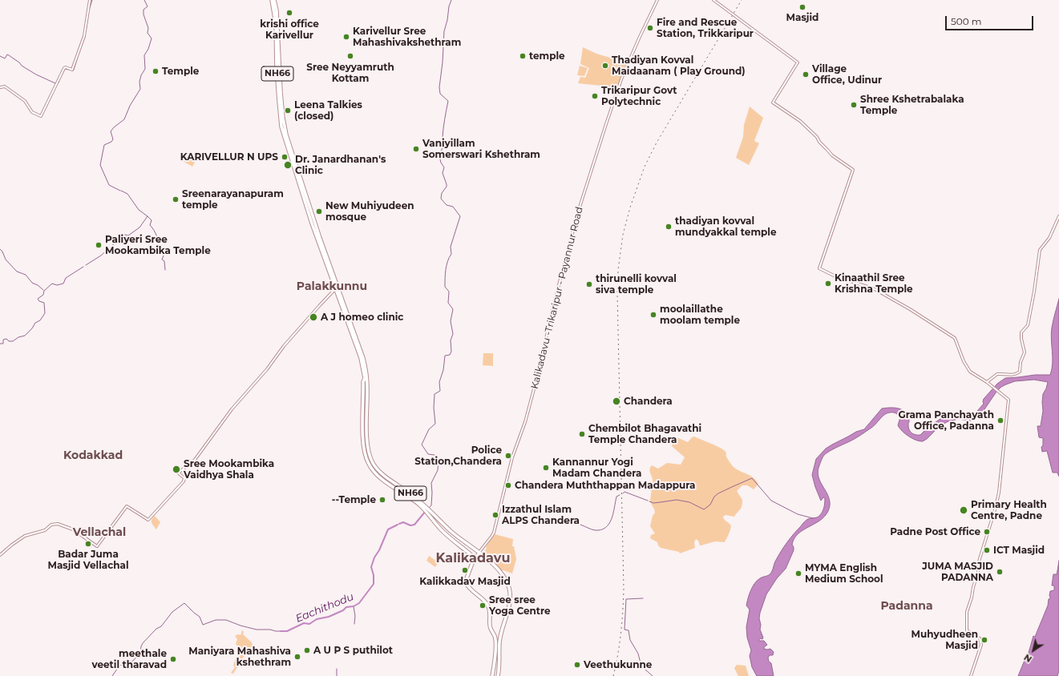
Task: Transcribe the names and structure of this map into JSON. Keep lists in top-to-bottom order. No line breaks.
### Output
{"streets":{"highway":["NH66"],"main road":["Kalikadavu -Trikaripur - Payannur Road"]},"crossings":[["NH66","Kalikadavu -Trikaripur - Payannur Road"]],"districts":["Palakkunnu","Kodakkad","Vellachal","Kalikadavu","Padanna"],"water":["Eachithodu"],"places":["Masjid","krishi office Karivellur","Fire and Rescue Station, Trikkaripur","Karivellur Sree Mahashivakshethram","Sree Neyyamruth Kottam","temple","Thadiyan Kovval Maidaanam ( Play Ground)","Temple","Village Office, Udinur","Trikaripur Govt Polytechnic","Shree Kshetrabalaka Temple","Leena Talkies (closed)","Vaniyillam Somerswari Kshethram","KARIVELLUR N UPS","Dr. Janardhanan's Clinic","Sreenarayanapuram temple","New Muhiyudeen mosque","thadiyan kovval mundyakkal temple","Paliyeri Sree Mookambika Temple","Kinaathil Sree Krishna Temple","thirunelli kovval siva temple","moolaillathe moolam temple","A J homeo clinic","Chandera","Grama Panchayath Office, Padanna","Chembilot Bhagavathi Temple Chandera","Police Station,Chandera","Kannannur Yogi Madam Chandera","Sree Mookambika Vaidhya Shala","Chandera Muththappan Madappura","--Temple","Primary Health Centre, Padne","Izzathul Islam ALPS Chandera","Padne Post Office","Badar Juma Masjid Vellachal","ICT Masjid","Kalikkadav Masjid","JUMA MASJID PADANNA","MYMA English Medium School","Sree sree Yoga Centre","Muhyudheen Masjid","A U P S puthilot","Maniyara Mahashiva kshethram","meethale veetil tharavad","Veethukunne"],"scale_bar":"500 m","north":"bottom left"}
